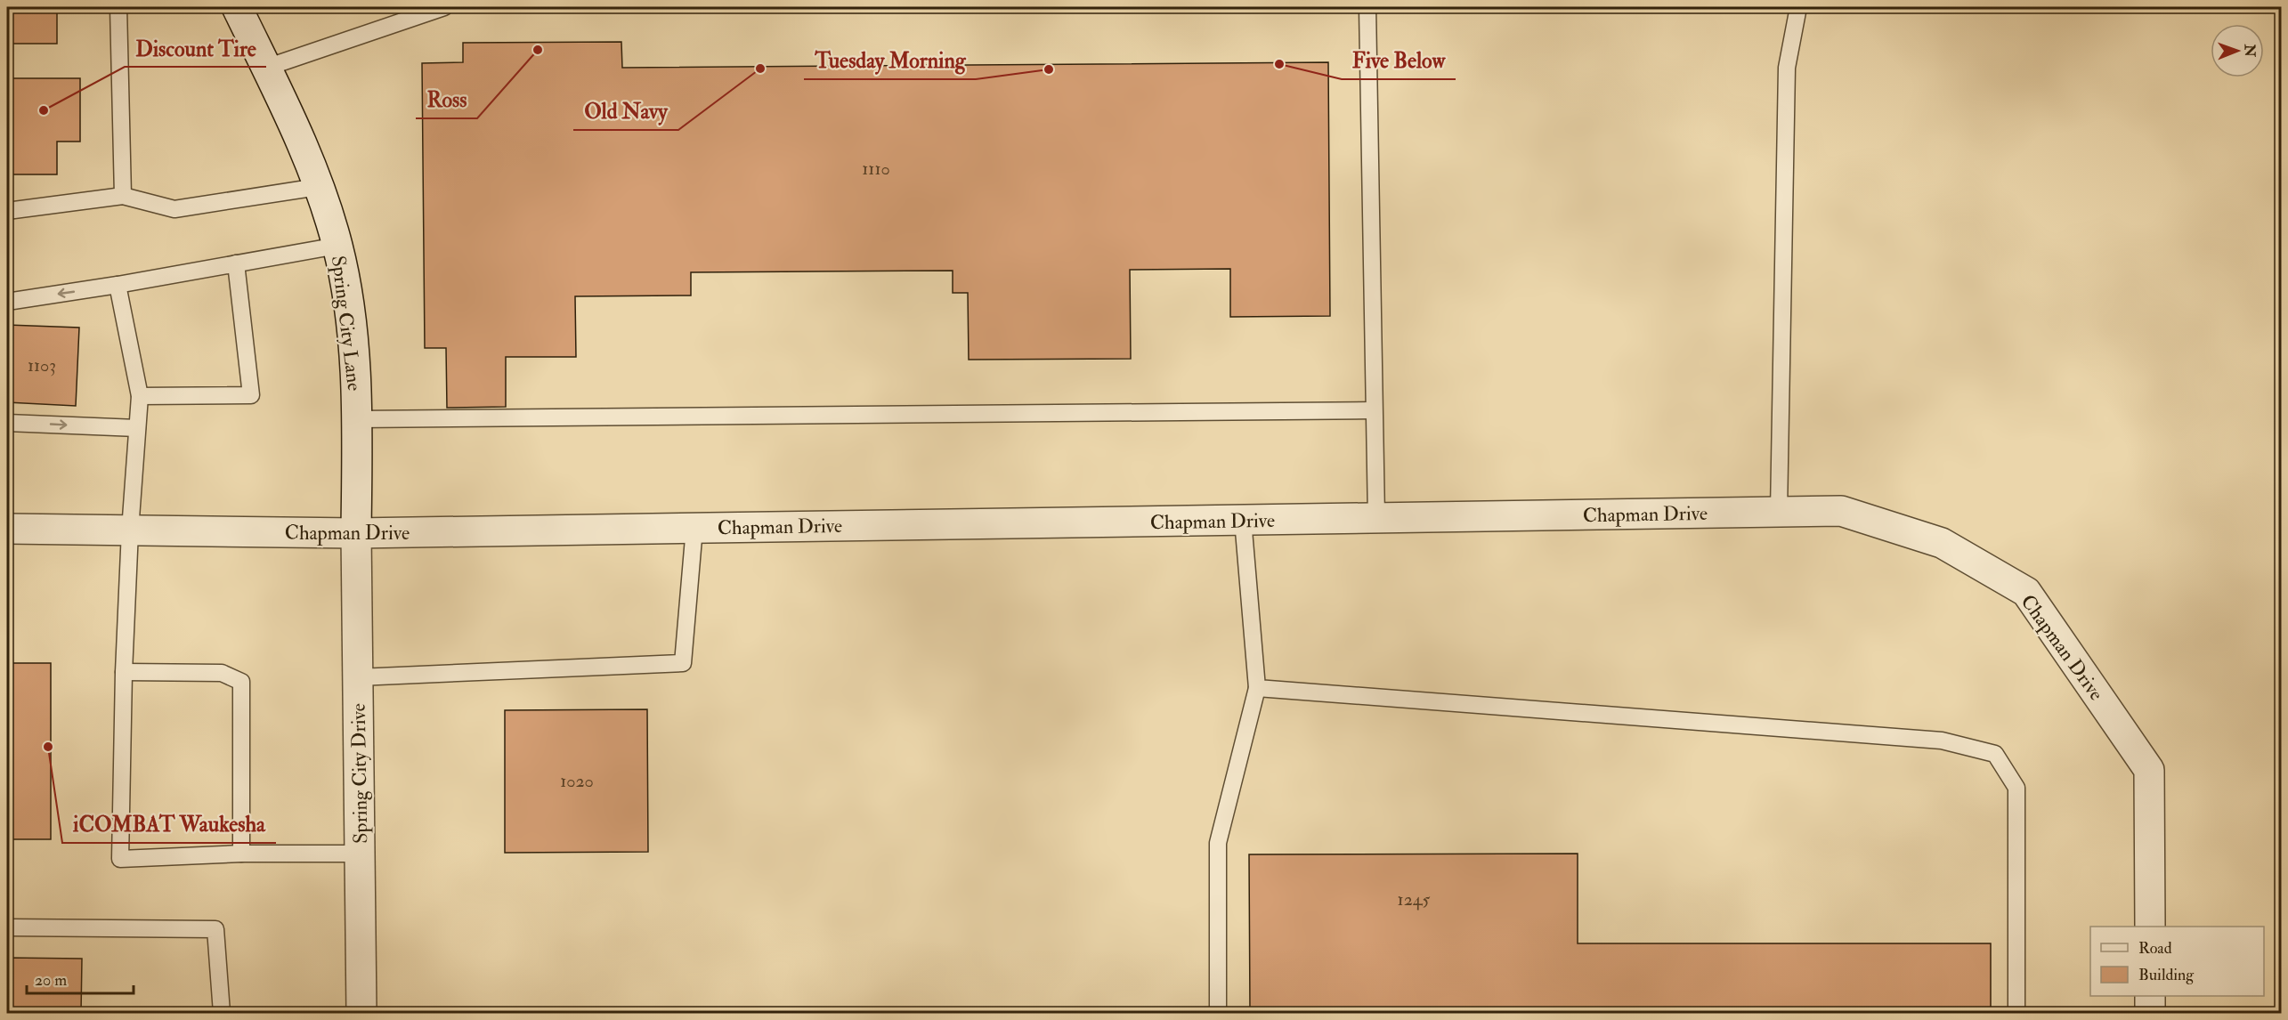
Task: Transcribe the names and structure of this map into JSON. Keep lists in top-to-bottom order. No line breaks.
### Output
{"streets":{"street":["Spring City Lane","Chapman Drive","Spring City Drive"]},"crossings":[["Spring City Lane","Chapman Drive"],["Spring City Lane","Spring City Drive"],["Chapman Drive","Spring City Drive"]],"places":["Ross","Five Below","Old Navy","Tuesday Morning","Discount Tire","iCOMBAT Waukesha"],"house_numbers":["1110","1103","1020","1245"],"legend":["Road","Building"],"scale_bar":"20 m","north":"right"}
